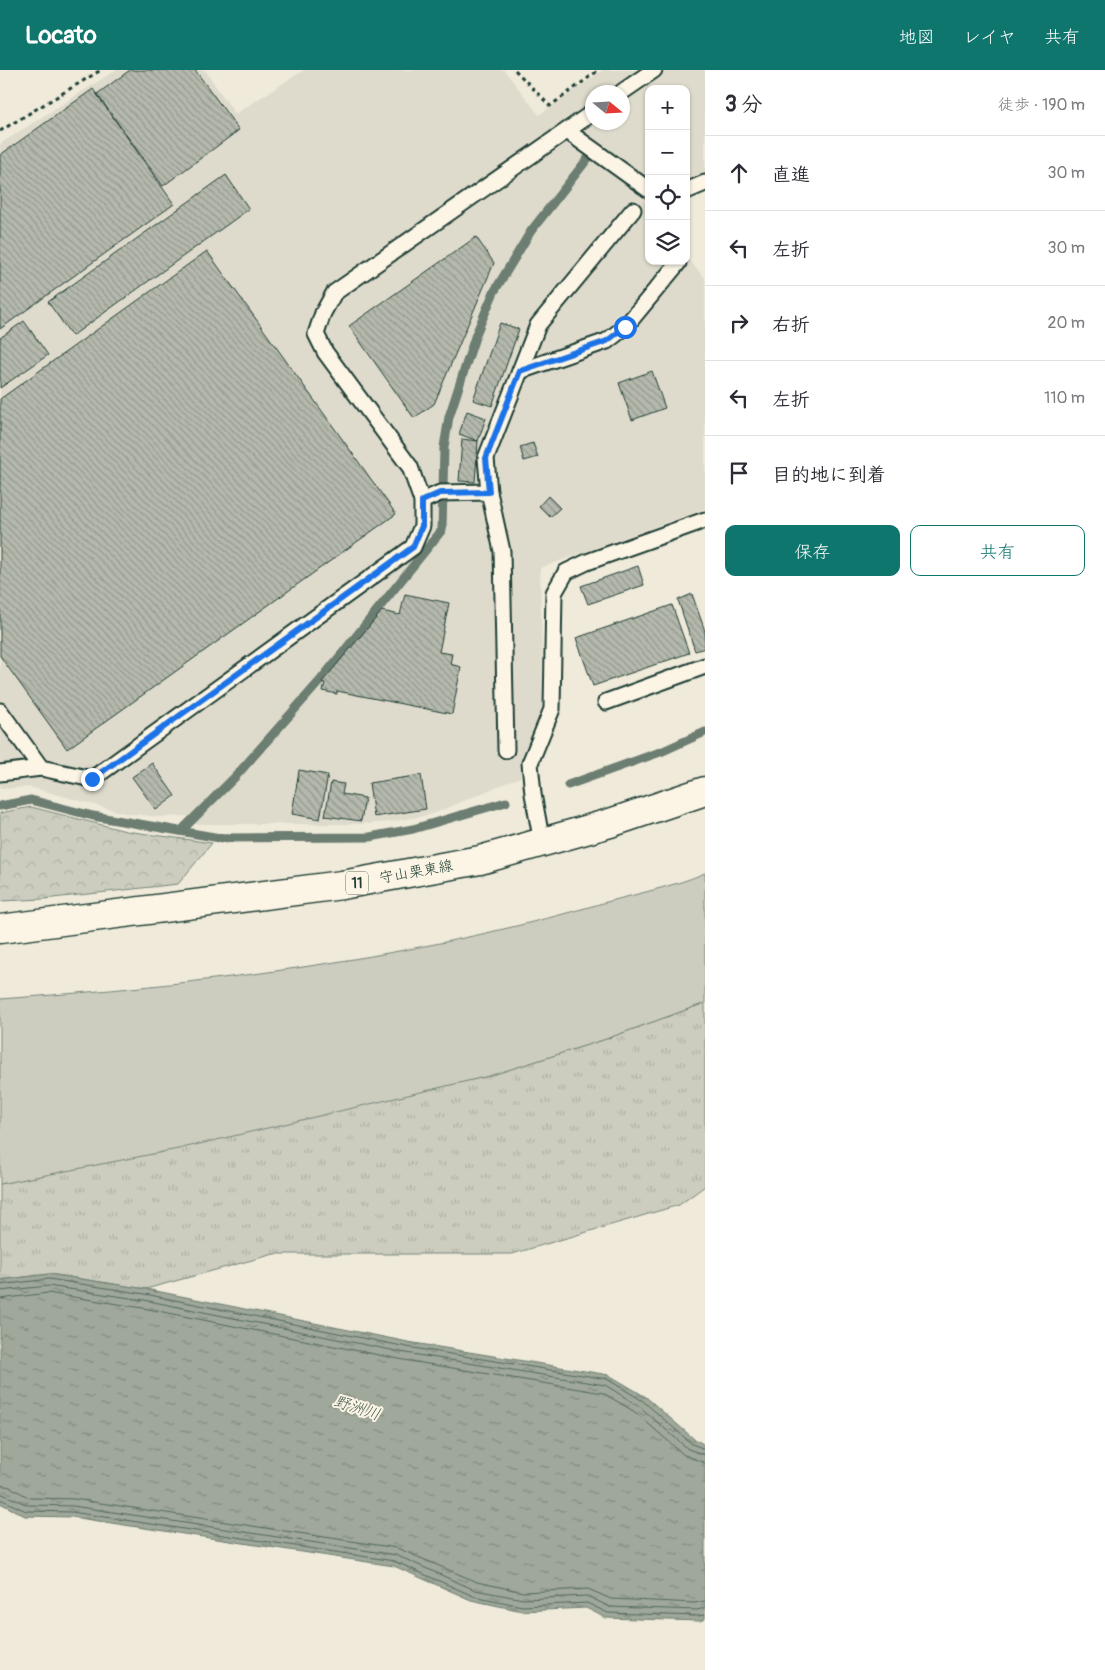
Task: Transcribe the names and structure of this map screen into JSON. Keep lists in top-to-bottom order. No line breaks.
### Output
{"streets":{"main road":["守山栗東線","11"]},"water":["野洲川"],"north":"right","page":{"header":"Locato","nav":["地図","レイヤ","共有"],"heading":["3 分","徒歩 · 190 m"],"map_buttons":["+","−"],"list":[["直進","30 m"],["左折","30 m"],["右折","20 m"],["左折","110 m"],"目的地に到着"],"buttons":["保存","共有"]}}
